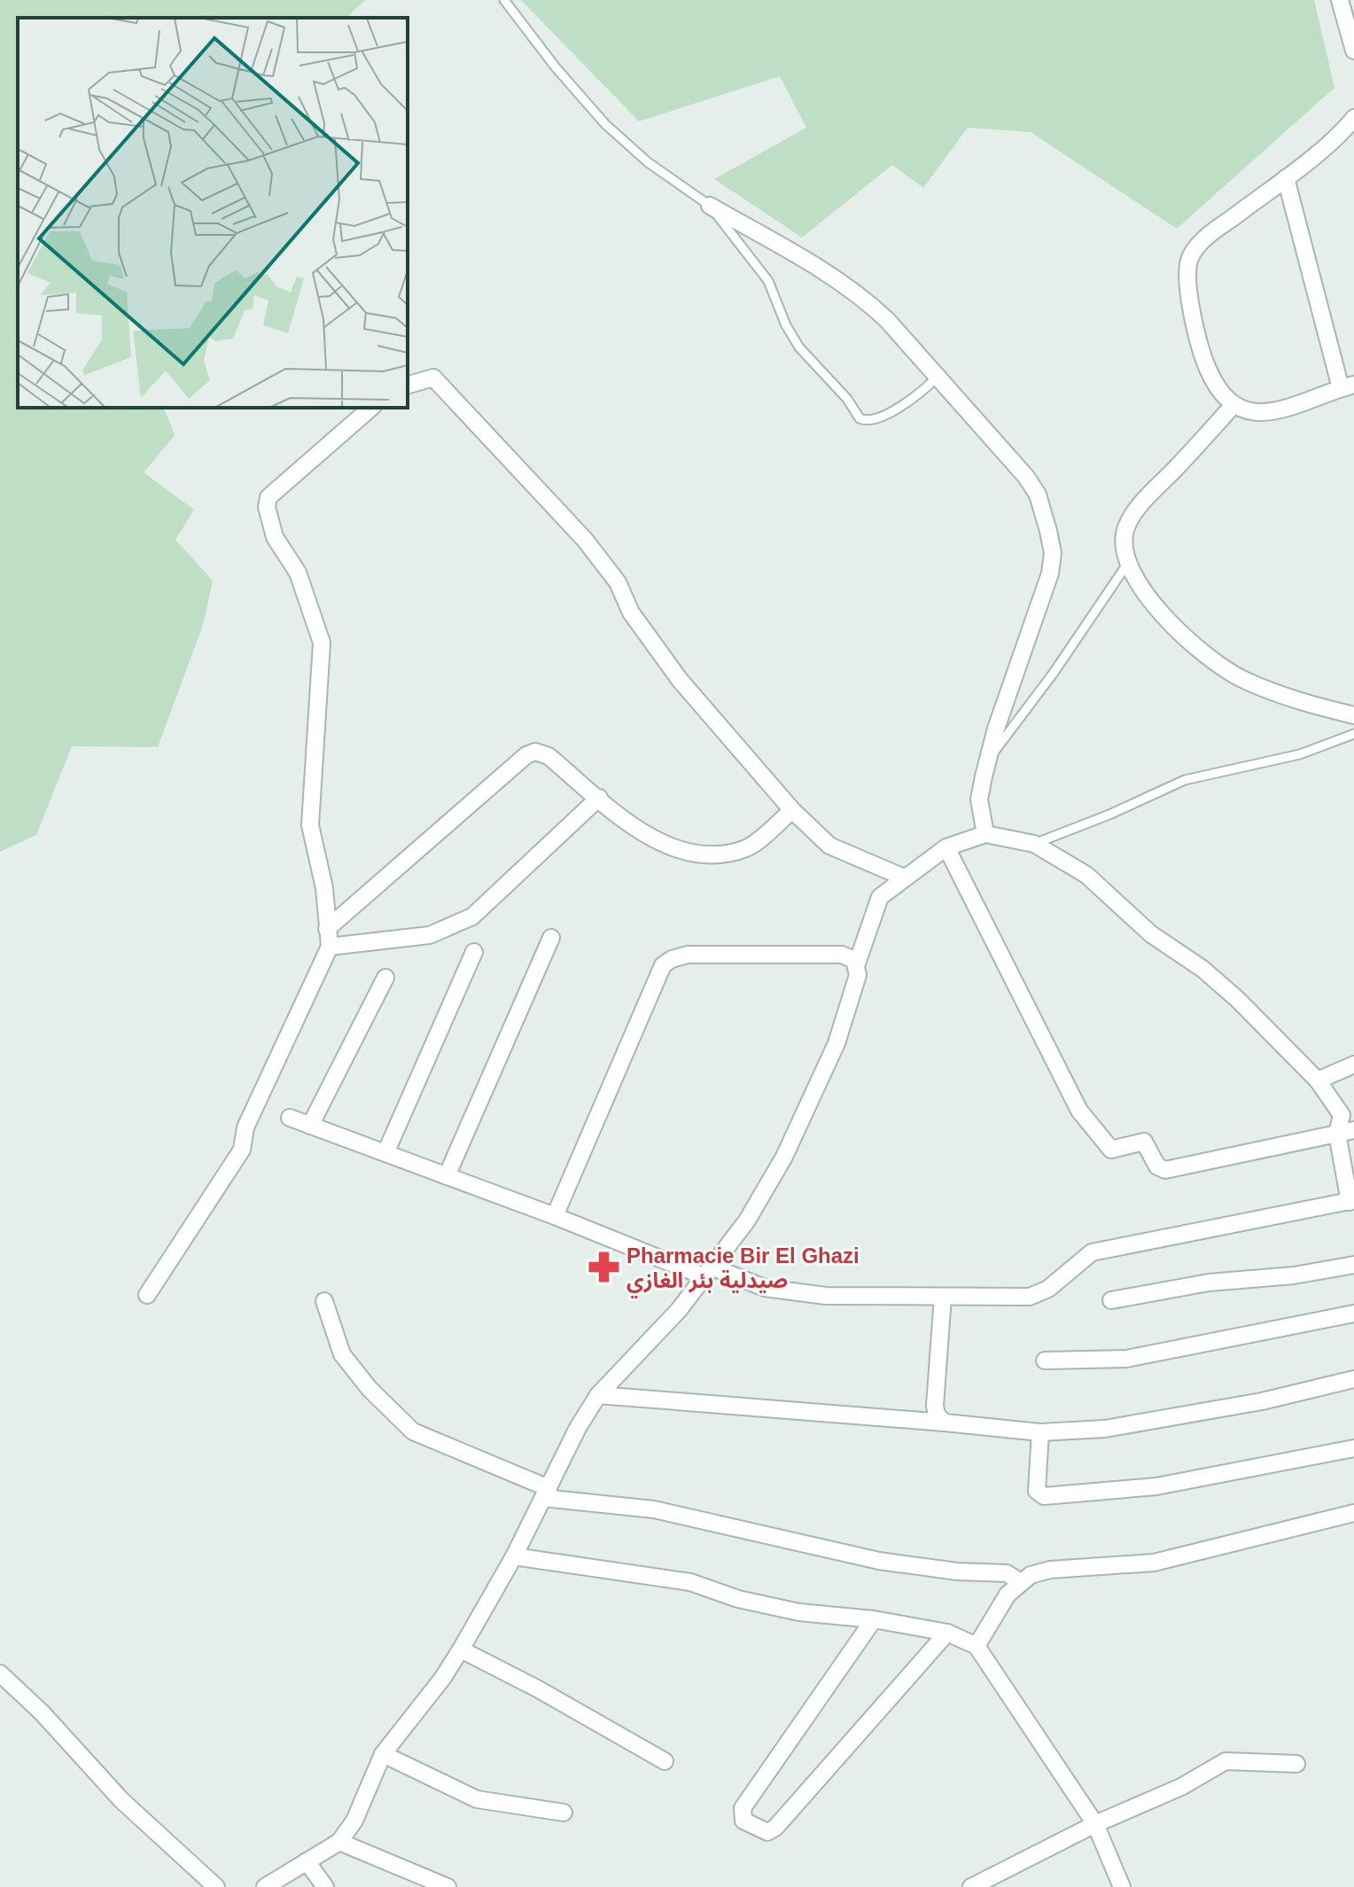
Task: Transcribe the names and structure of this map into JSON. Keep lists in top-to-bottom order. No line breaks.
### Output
{"places":{"pharmacy":["Pharmacie Bir El Ghazi صيدلية بئر الغازي"]}}
